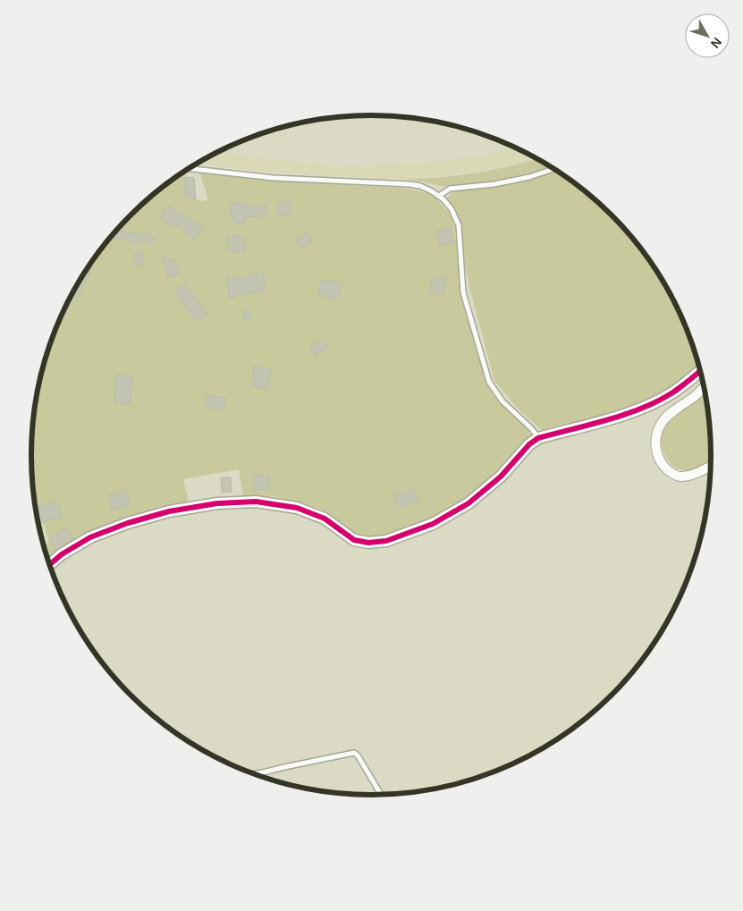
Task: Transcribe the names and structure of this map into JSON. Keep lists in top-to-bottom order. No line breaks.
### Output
{"north":"bottom right"}
